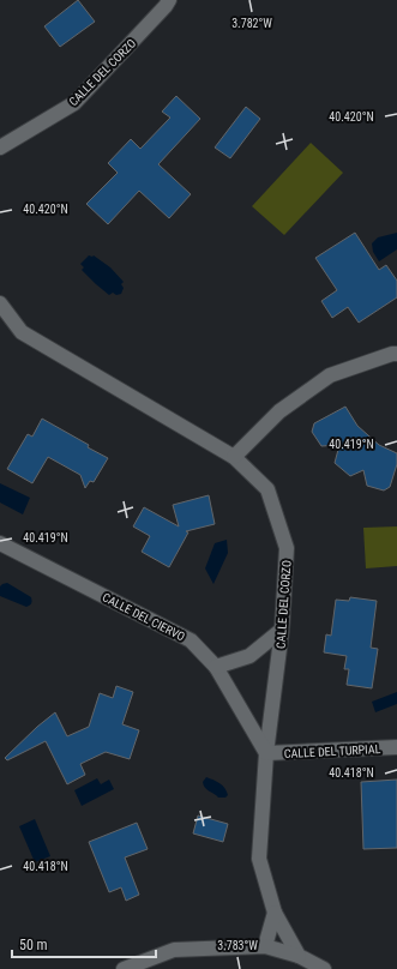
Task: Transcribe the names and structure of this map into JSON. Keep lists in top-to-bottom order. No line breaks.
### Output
{"streets":{"street":["CALLE DEL CORZO","CALLE DEL CIERVO","CALLE DEL TURPIAL"]},"crossings":[["CALLE DEL CORZO","CALLE DEL CIERVO"],["CALLE DEL CORZO","CALLE DEL TURPIAL"],["CALLE DEL CIERVO","CALLE DEL TURPIAL"]],"scale_bar":"50 m","coordinates":["3.782°W","40.420°N","40.419°N","40.418°N","3.783°W"]}
